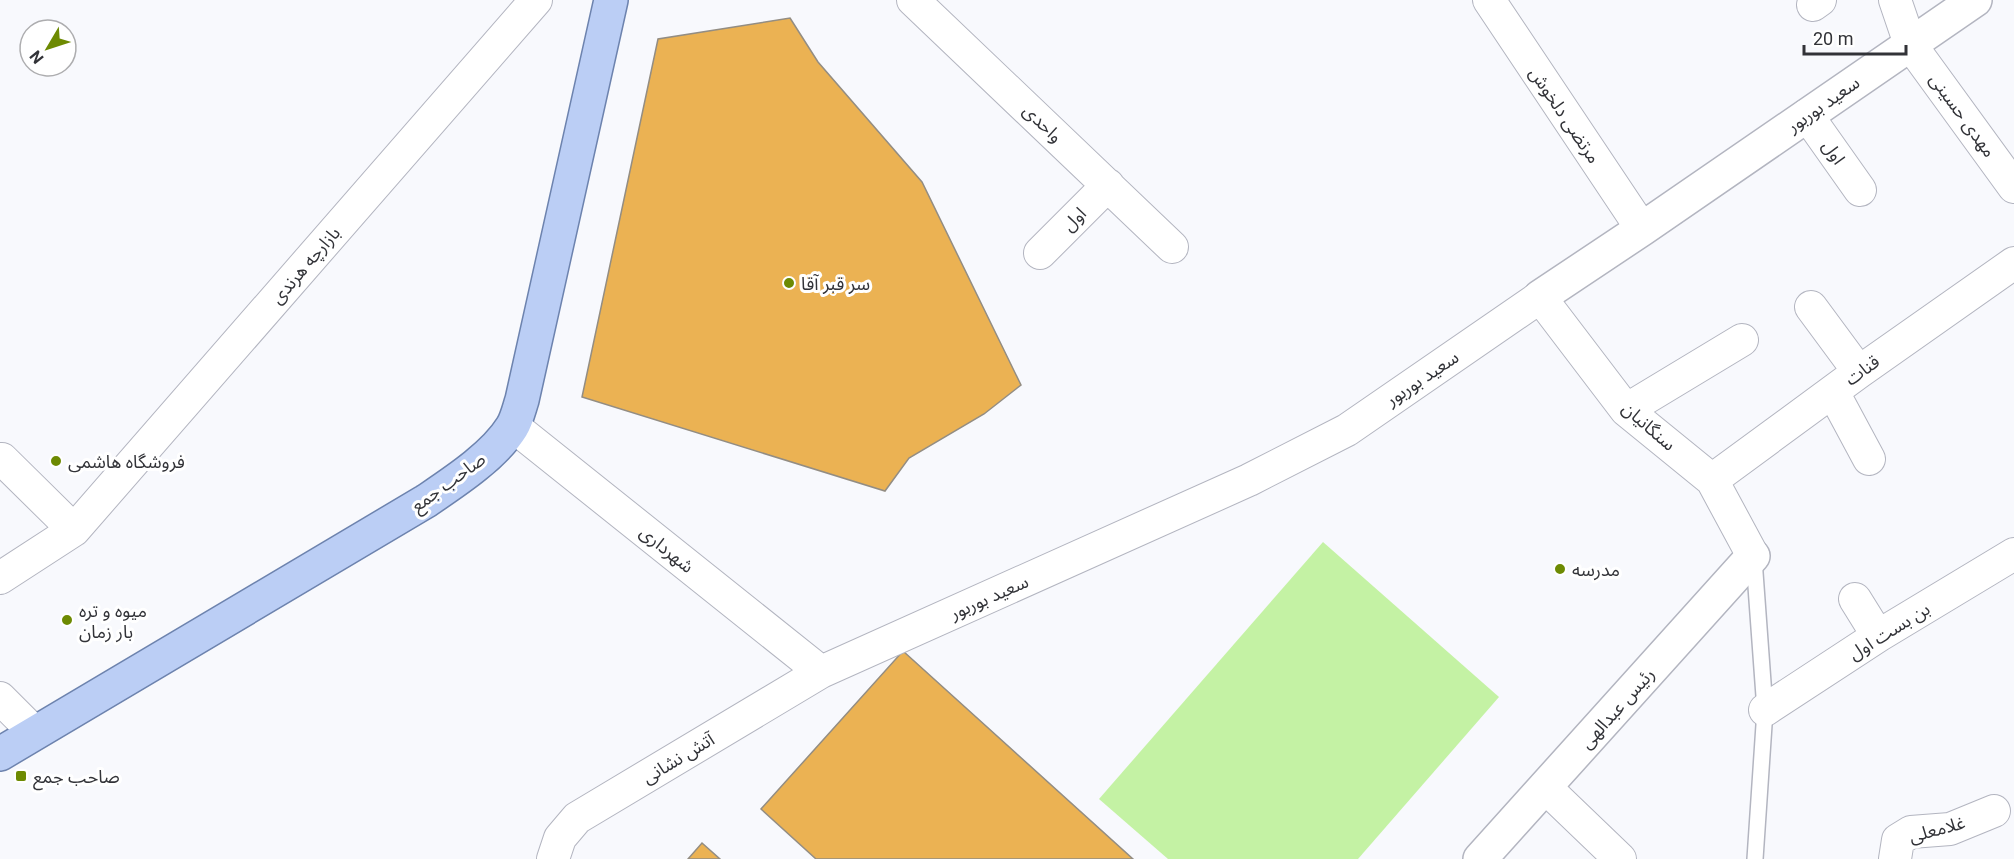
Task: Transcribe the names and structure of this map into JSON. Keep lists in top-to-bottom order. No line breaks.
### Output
{"streets":{"main road":["صاحب جمع"],"street":["سعید بوربور","مرتضی دلخوش","مهدی حسینی","واحدی","اول","بازارچه هرندی","قنات","سنگانیان","شهرداری","بن بست اول","رئیس عبدالهی","آتش نشانی","غلامعلی"]},"crossings":[["سعید بوربور","مرتضی دلخوش"],["سعید بوربور","مهدی حسینی"],["سعید بوربور","اول"],["سعید بوربور","سنگانیان"],["سعید بوربور","شهرداری"],["سعید بوربور","آتش نشانی"],["واحدی","اول"],["قنات","سنگانیان"],["سنگانیان","رئیس عبدالهی"],["صاحب جمع","شهرداری"],["شهرداری","آتش نشانی"]],"places":{"other":["سر قبر آقا","فروشگاه هاشمی","مدرسه","میوه و تره بار زمان"],"transit":["صاحب جمع"]},"scale_bar":"20 m","north":"bottom left"}
